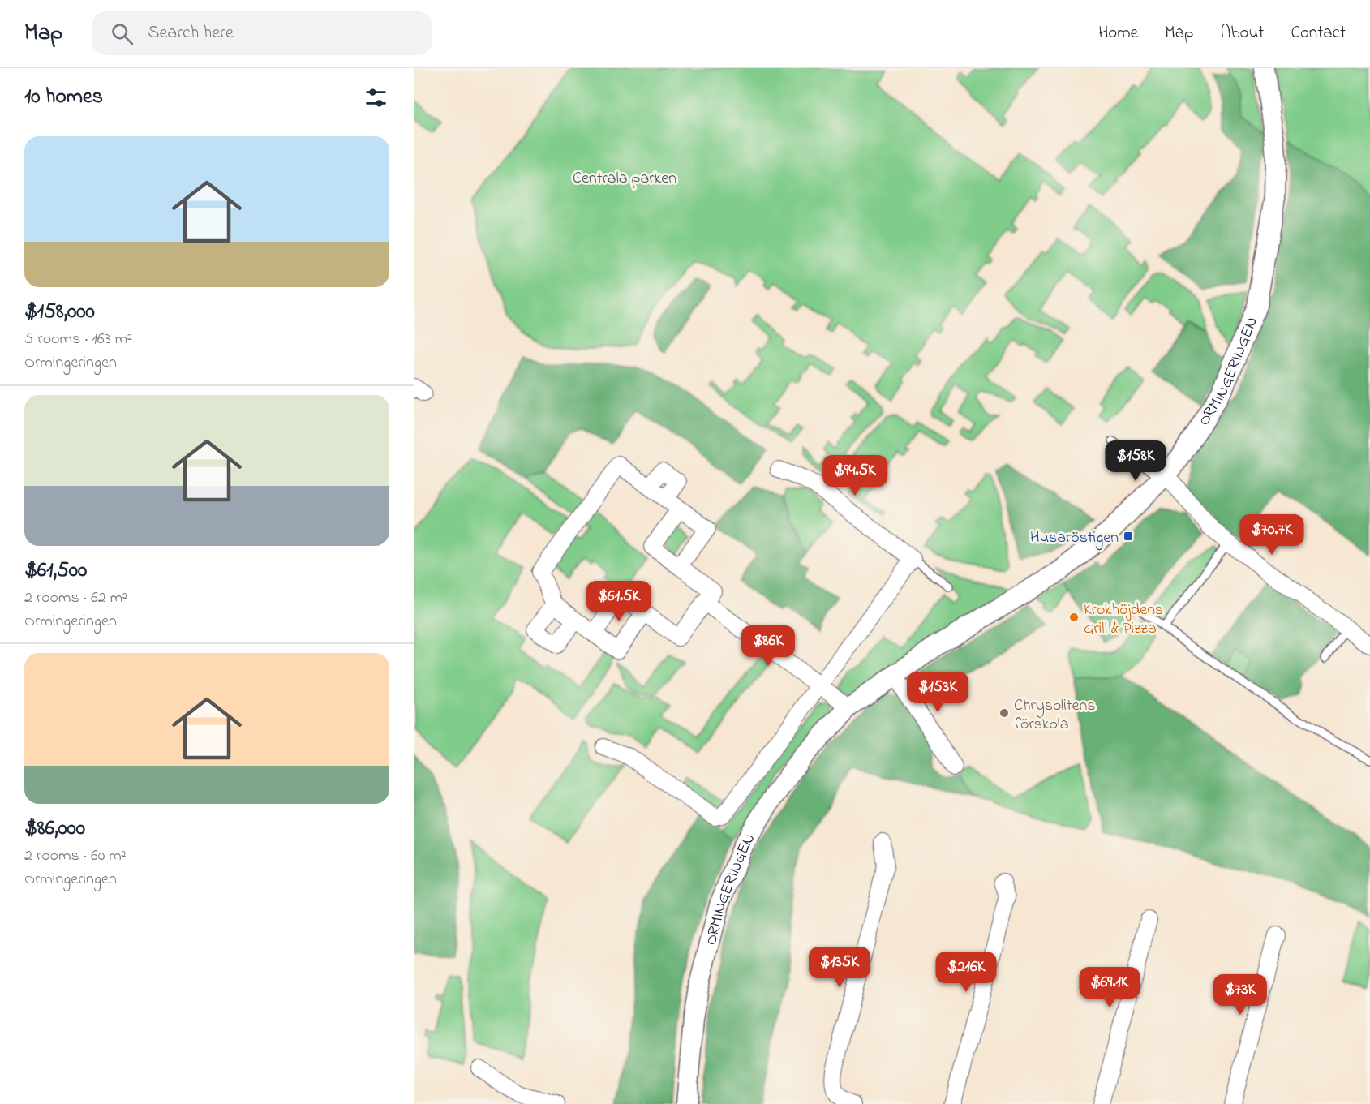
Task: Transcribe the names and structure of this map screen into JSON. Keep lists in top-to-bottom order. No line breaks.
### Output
{"streets":{"street":["ORMINGERINGEN"]},"parks":["Centrala parken"],"places":{"transit":["Husaröstigen"],"other":["Krokhöjdens Grill & Pizza","Chrysolitens förskola"]},"page":{"header":"Map","search":"Search here","nav":["Home","Map","About","Contact"],"heading":"10 homes","list":[{"name":"$158,000","note":"5 rooms · 163 m² · Ormingeringen"},{"name":"$61,500","note":"2 rooms · 62 m² · Ormingeringen"},{"name":"$86,000","note":"2 rooms · 60 m² · Ormingeringen"}],"price":["$158K","$94.5K","$70.7K","$61.5K","$86K","$153K","$135K","$216K","$69.1K","$73K"]}}
